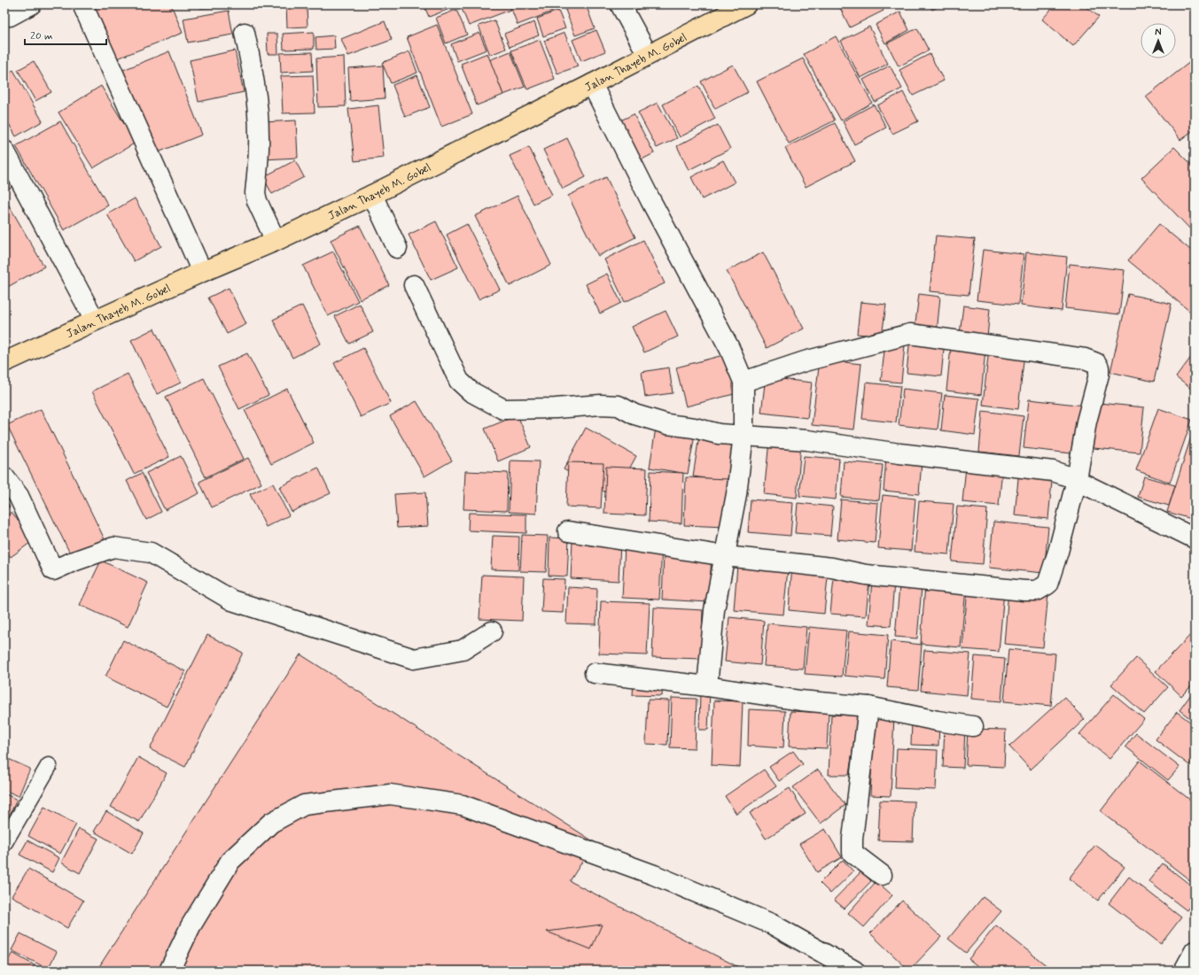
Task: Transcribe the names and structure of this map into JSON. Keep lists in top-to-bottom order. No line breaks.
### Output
{"streets":{"main road":["Jalan Thayeb M. Gobel"]},"scale_bar":"20 m","north":"top"}
